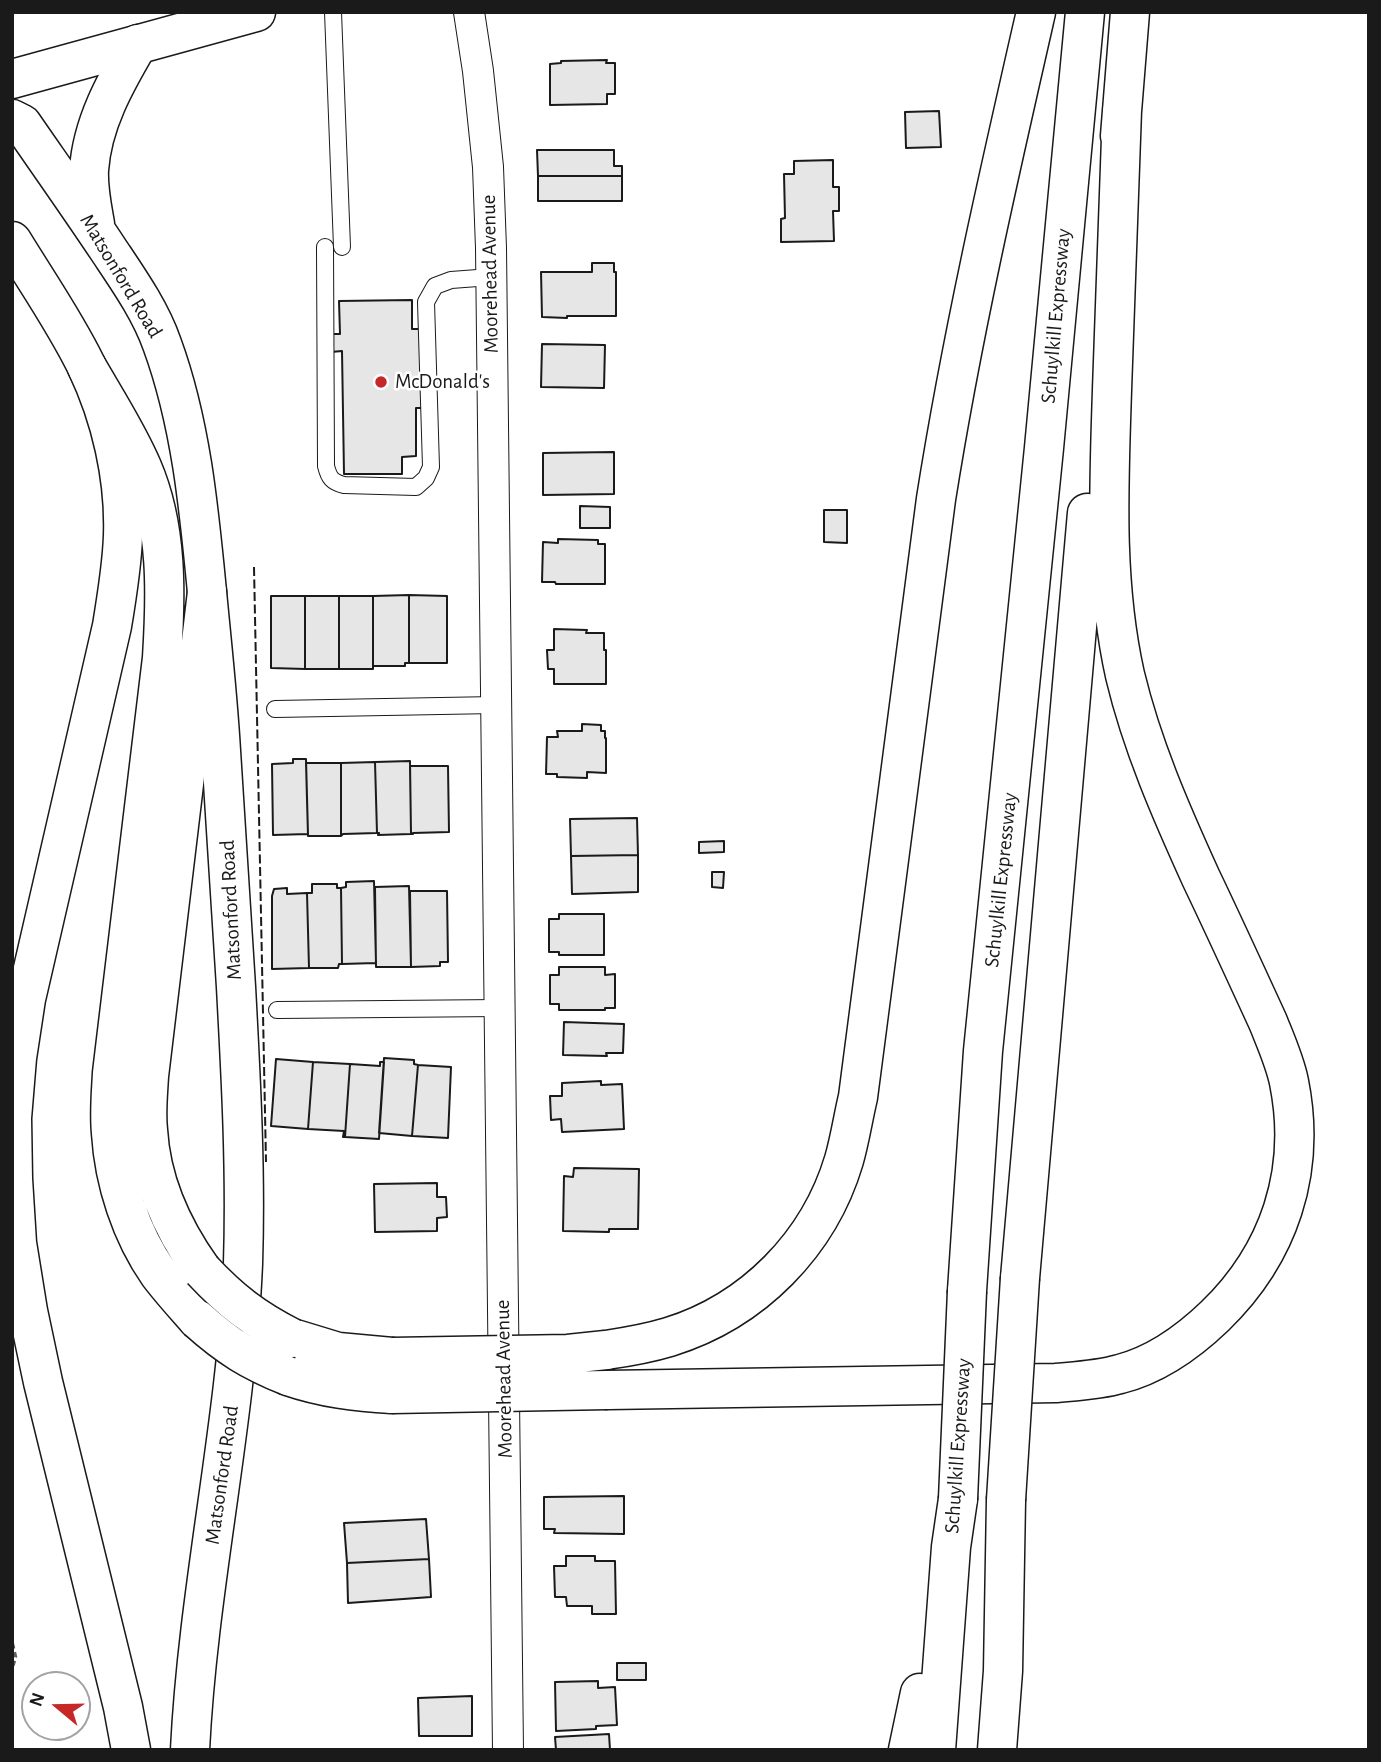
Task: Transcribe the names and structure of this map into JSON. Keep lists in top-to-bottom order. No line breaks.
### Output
{"streets":{"main road":["Matsonford Road","Schuylkill Expressway"],"street":["Moorehead Avenue"]},"places":["McDonald's"],"north":"left"}
